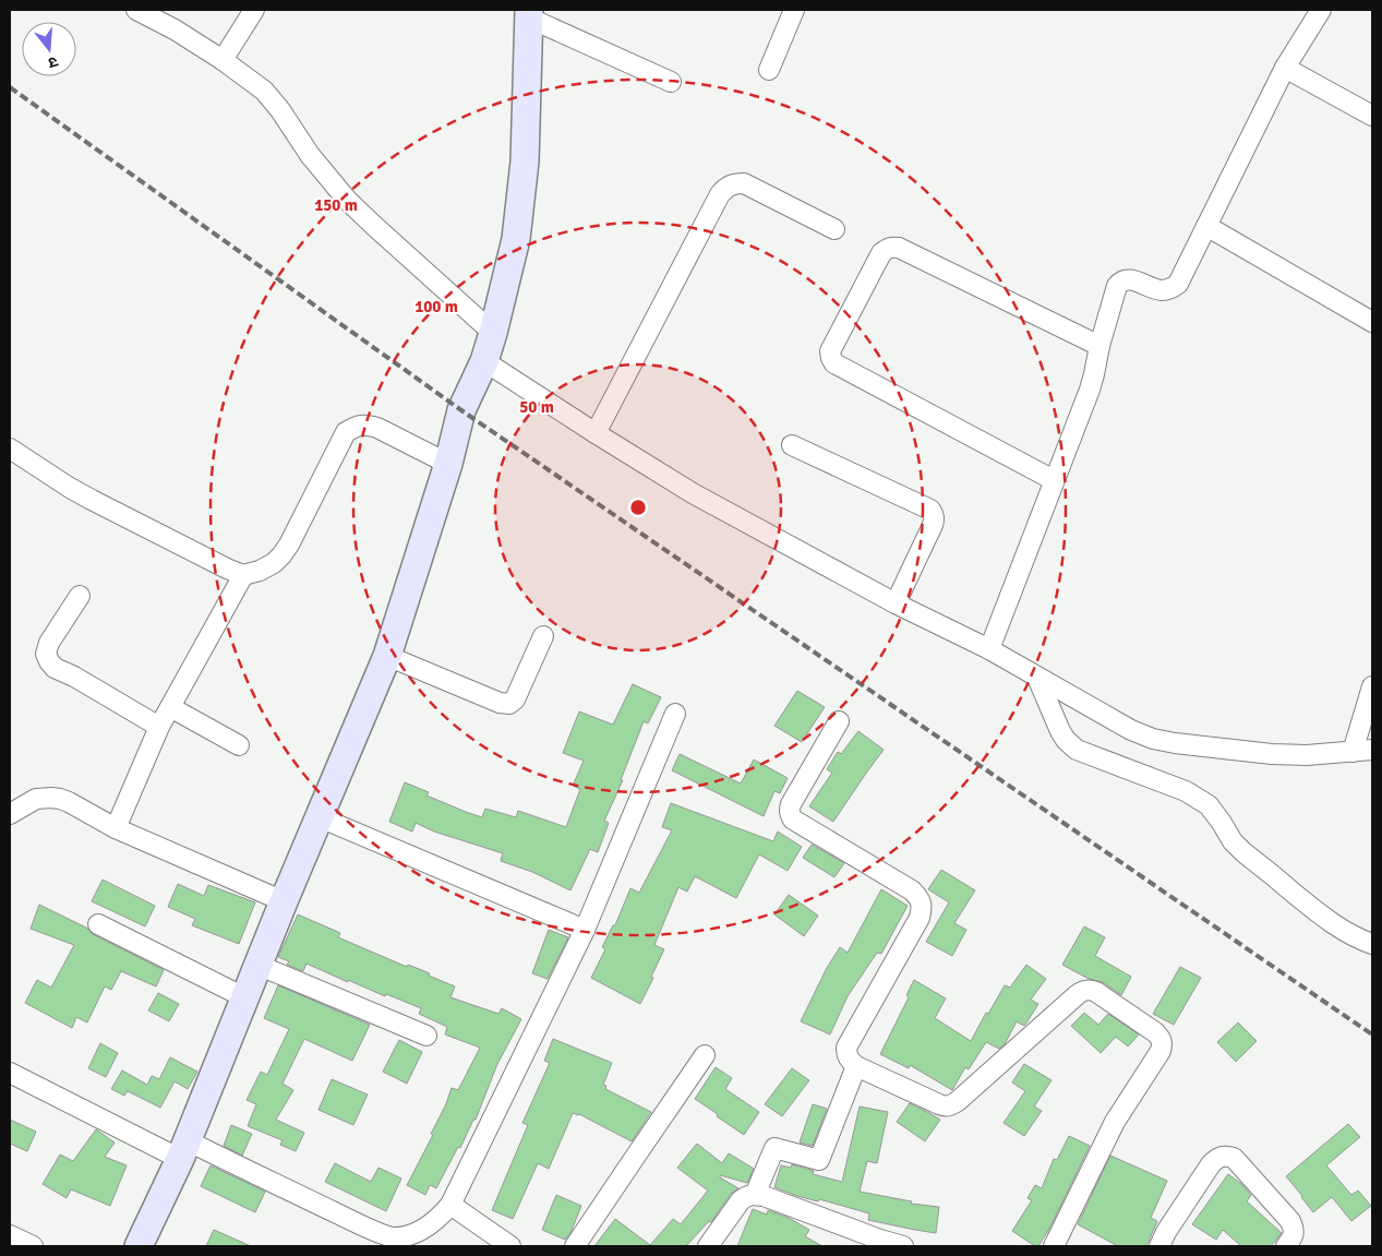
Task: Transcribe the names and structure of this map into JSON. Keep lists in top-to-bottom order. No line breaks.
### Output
{"north":"bottom","rings":["150 m","100 m","50 m"]}
